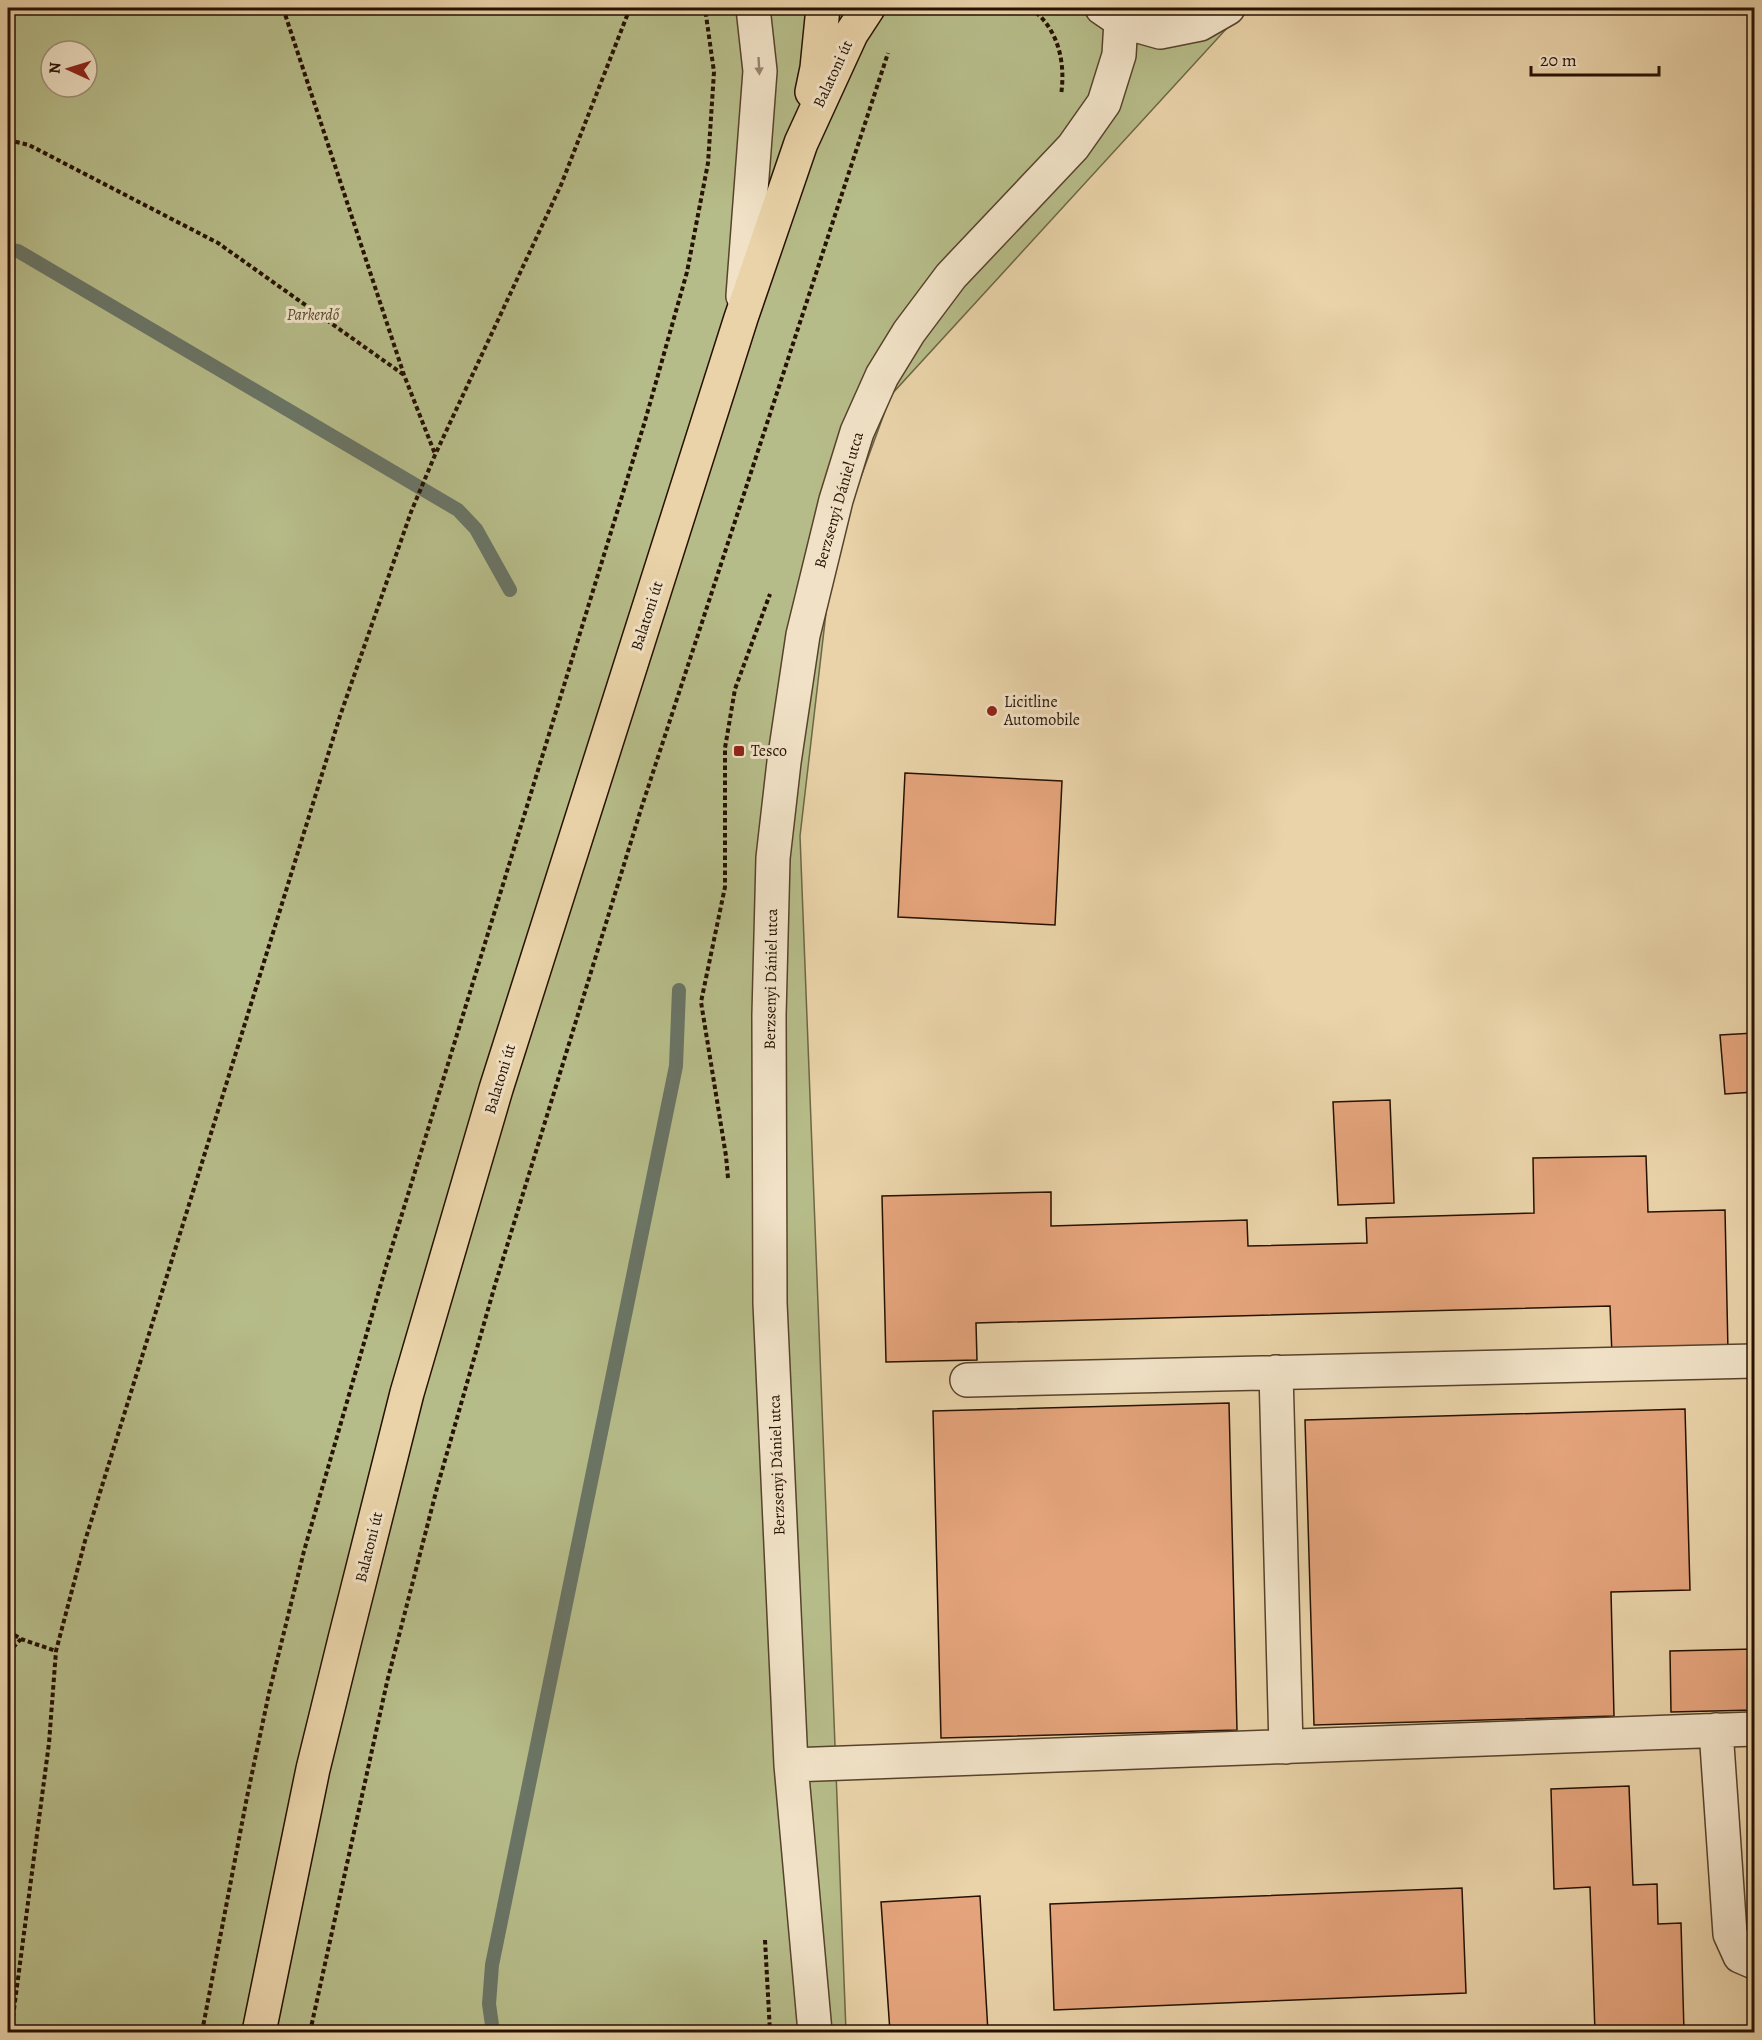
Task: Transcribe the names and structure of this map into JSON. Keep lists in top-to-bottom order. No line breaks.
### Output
{"streets":{"main road":["Balatoni út"],"street":["Berzsenyi Dániel utca"]},"parks":["Parkerdő"],"places":{"other":["Licitline Automobile"],"transit":["Tesco"]},"scale_bar":"20 m","north":"left"}
